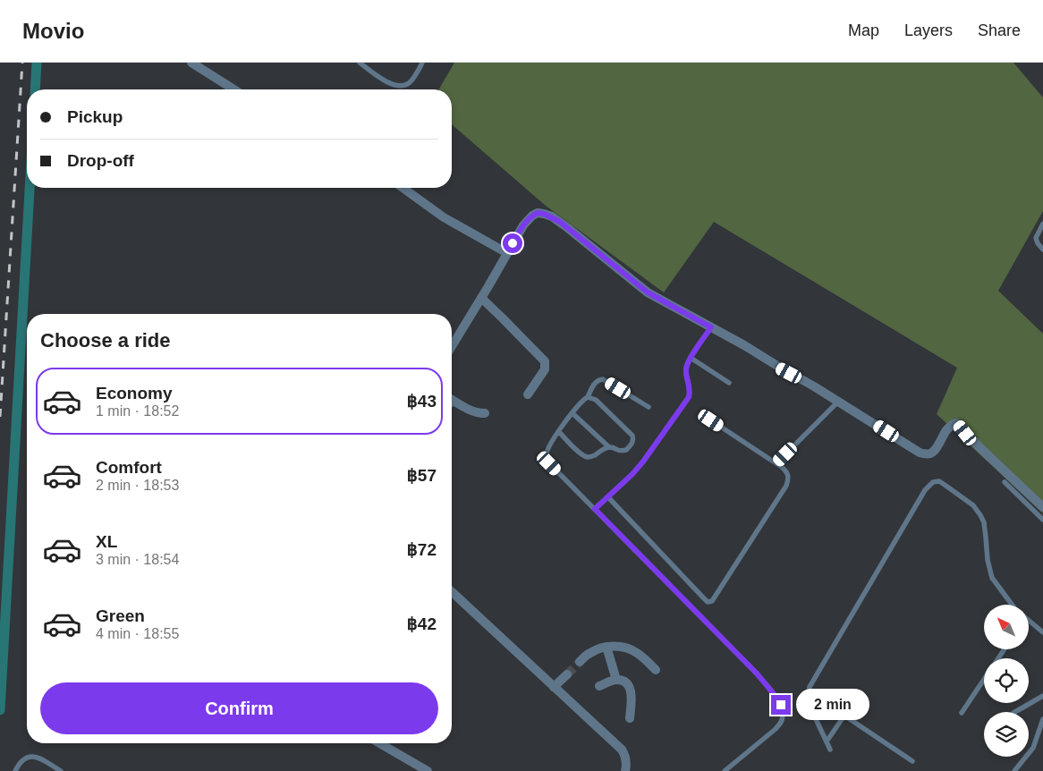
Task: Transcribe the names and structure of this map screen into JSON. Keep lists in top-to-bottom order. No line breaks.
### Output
{"north":"top left","page":{"header":"Movio","nav":["Map","Layers","Share"],"banner":["Pickup","Drop-off"],"heading":"Choose a ride","list":[{"name":"Economy","note":"1 min · 18:52","value":"฿43"},{"name":"Comfort","note":"2 min · 18:53","value":"฿57"},{"name":"XL","note":"3 min · 18:54","value":"฿72"},{"name":"Green","note":"4 min · 18:55","value":"฿42"}],"buttons":"Confirm","bubble":"2 min"}}
